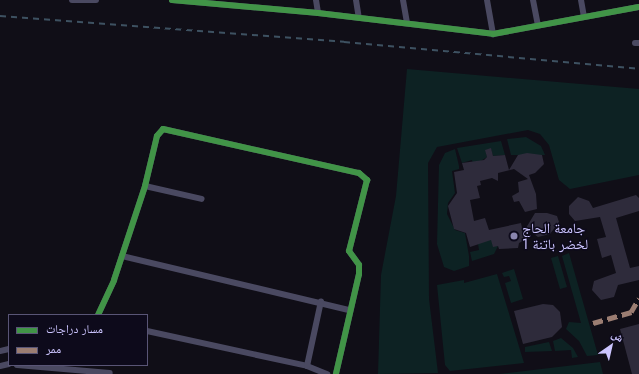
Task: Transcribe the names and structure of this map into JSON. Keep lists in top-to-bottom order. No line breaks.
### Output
{"places":["جامعة الحاج لخضر باتنة 1"],"legend":["مسار دراجات","ممر"],"north":"top right"}
